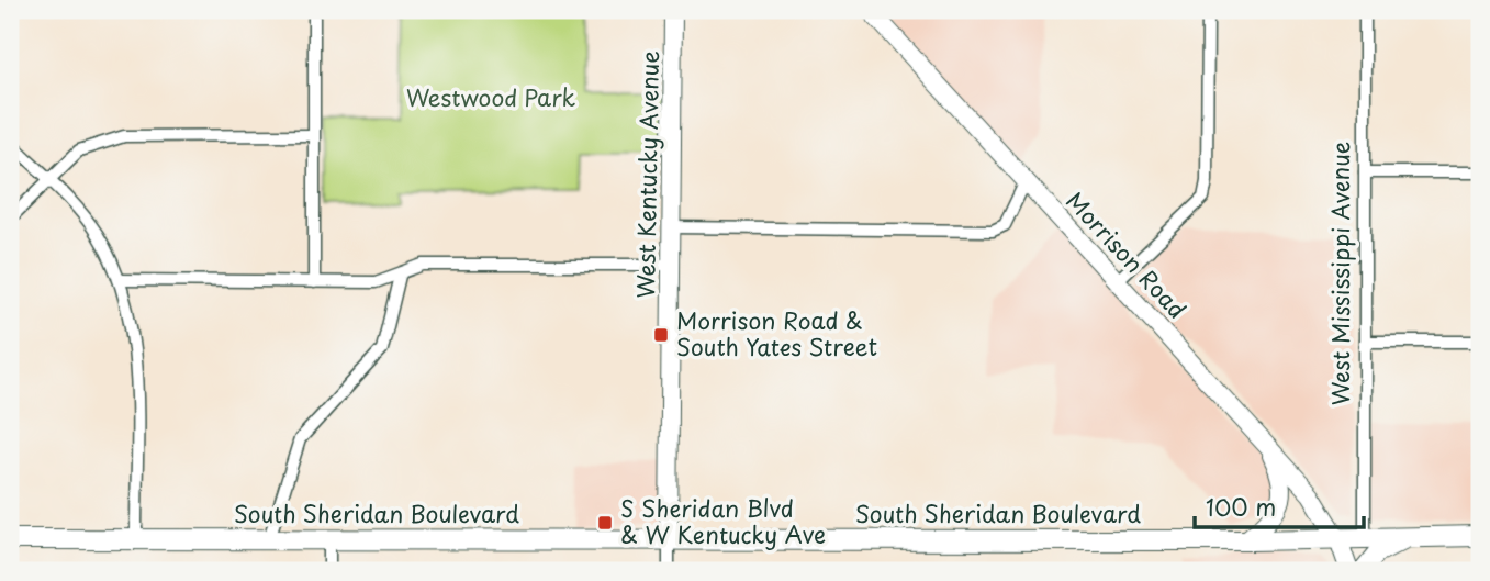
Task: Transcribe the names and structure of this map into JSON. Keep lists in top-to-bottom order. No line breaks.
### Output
{"streets":{"main road":["West Kentucky Avenue","Morrison Road","South Sheridan Boulevard"],"street":["West Mississippi Avenue"]},"crossings":[["West Kentucky Avenue","South Sheridan Boulevard"],["Morrison Road","South Sheridan Boulevard"],["West Mississippi Avenue","South Sheridan Boulevard"]],"parks":["Westwood Park"],"places":{"transit":["Morrison Road & South Yates Street","S Sheridan Blvd & W Kentucky Ave"]},"scale_bar":"100 m"}
